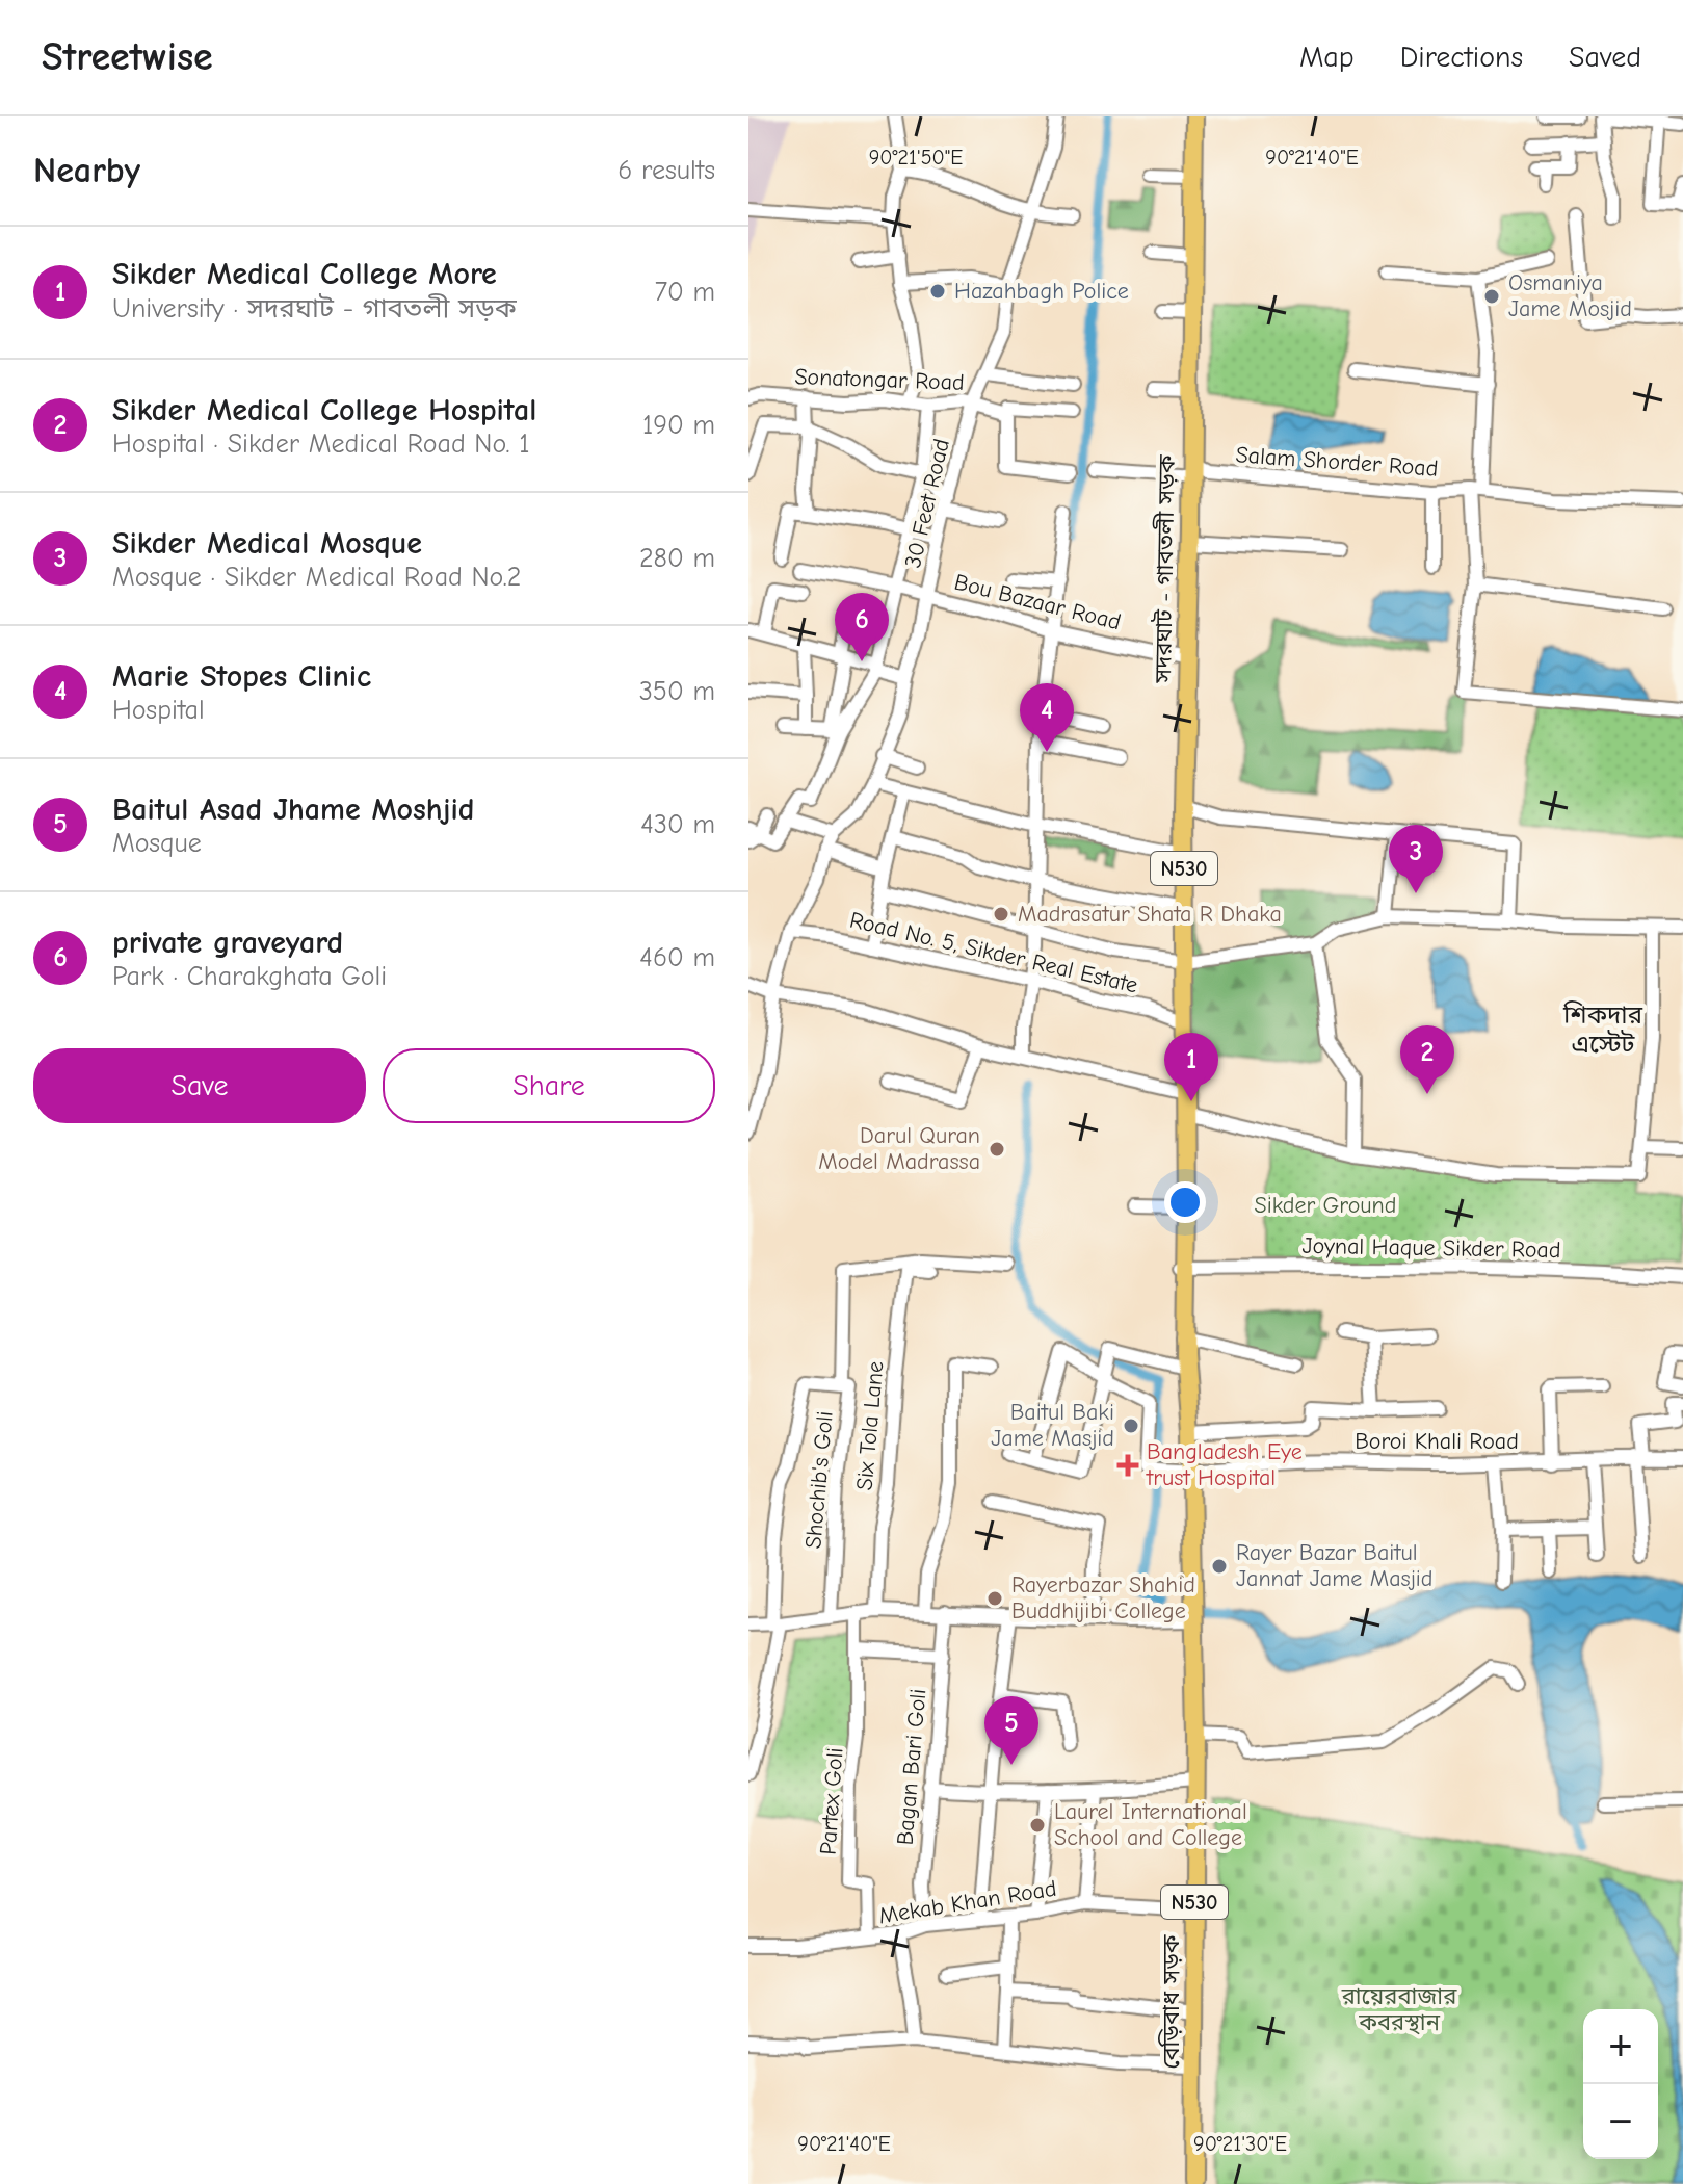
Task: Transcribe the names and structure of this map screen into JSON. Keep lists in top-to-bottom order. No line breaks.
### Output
{"streets":{"highway":["সদরঘাট - গাবতলী সড়ক","N530","বেড়িবাধ সড়ক"],"street":["Sonatongar Road","Salam Shorder Road","30 Feet Road","Bou Bazaar Road","Road No. 5, Sikder Real Estate","Joynal Haque Sikder Road","Six Tola Lane","Boroi Khali Road","Shochib's Goli","Bagan Bari Goli","Partex Goli","Mekab Khan Road"]},"crossings":[["Sonatongar Road","30 Feet Road"],["Salam Shorder Road","সদরঘাট - গাবতলী সড়ক"],["30 Feet Road","Bou Bazaar Road"],["30 Feet Road","Road No. 5, Sikder Real Estate"],["সদরঘাট - গাবতলী সড়ক","Bou Bazaar Road"],["সদরঘাট - গাবতলী সড়ক","Road No. 5, Sikder Real Estate"],["সদরঘাট - গাবতলী সড়ক","Joynal Haque Sikder Road"],["সদরঘাট - গাবতলী সড়ক","Boroi Khali Road"],["সদরঘাট - গাবতলী সড়ক","বেড়িবাধ সড়ক"],["Bagan Bari Goli","Mekab Khan Road"],["Partex Goli","Mekab Khan Road"],["Mekab Khan Road","বেড়িবাধ সড়ক"]],"districts":["শিকদার এস্টেট"],"parks":["Sikder Ground","রায়েরবাজার কবরস্থান"],"places":{"other":["Hazahbagh Police","Osmaniya Jame Mosjid","Madrasatur Shata R Dhaka","Darul Quran Model Madrassa","Baitul Baki Jame Masjid","Rayer Bazar Baitul Jannat Jame Masjid","Rayerbazar Shahid Buddhijibi College","Laurel International School and College"],"health":["Bangladesh Eye trust Hospital"]},"page":{"header":"Streetwise","nav":["Map","Directions","Saved"],"heading":["Nearby","6 results"],"list":[{"mark":"1","name":"Sikder Medical College More","note":"University · সদরঘাট - গাবতলী সড়ক","value":"70 m"},{"mark":"2","name":"Sikder Medical College Hospital","note":"Hospital · Sikder Medical Road No. 1","value":"190 m"},{"mark":"3","name":"Sikder Medical Mosque","note":"Mosque · Sikder Medical Road No.2","value":"280 m"},{"mark":"4","name":"Marie Stopes Clinic","note":"Hospital","value":"350 m"},{"mark":"5","name":"Baitul Asad Jhame Moshjid","note":"Mosque","value":"430 m"},{"mark":"6","name":"private graveyard","note":"Park · Charakghata Goli","value":"460 m"}],"pins":["6","4","3","2","1","5"],"buttons":["Save","Share"],"map_buttons":["+","−"]},"coordinates":["90°21'50\"E","90°21'40\"E","90°21'30\"E"]}
